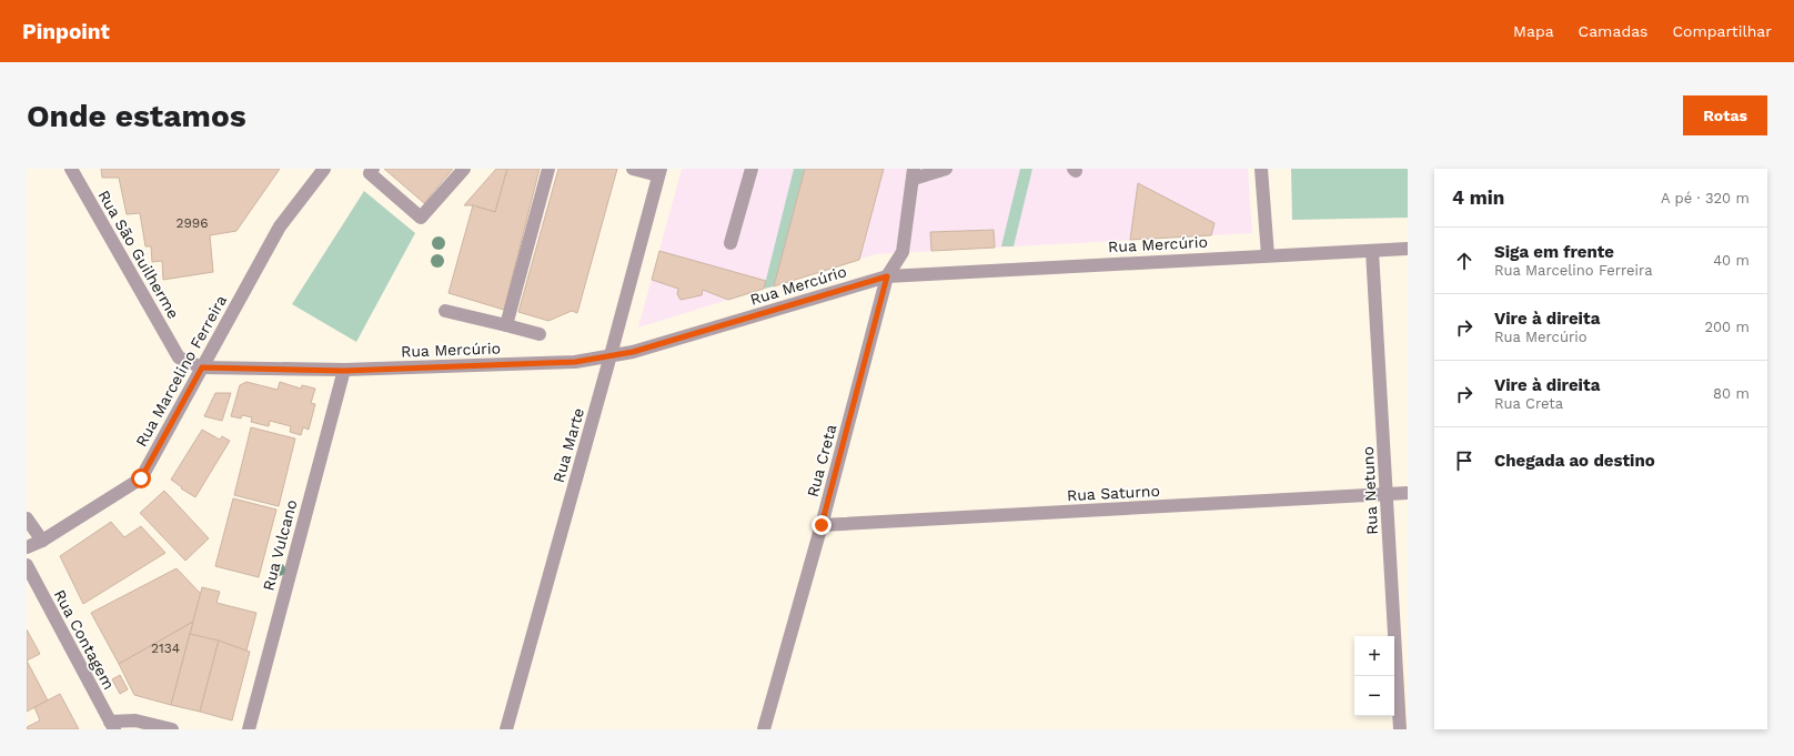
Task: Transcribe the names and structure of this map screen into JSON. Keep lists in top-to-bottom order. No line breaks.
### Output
{"streets":{"street":["Rua Mercúrio","Rua São Guilherme","Rua Marcelino Ferreira","Rua Marte","Rua Creta","Rua Netuno","Rua Saturno","Rua Vulcano","Rua Contagem"]},"crossings":[["Rua Mercúrio","Rua São Guilherme"],["Rua Mercúrio","Rua Marcelino Ferreira"],["Rua Mercúrio","Rua Marte"],["Rua Mercúrio","Rua Creta"],["Rua Mercúrio","Rua Netuno"],["Rua Mercúrio","Rua Vulcano"],["Rua São Guilherme","Rua Marcelino Ferreira"],["Rua Creta","Rua Saturno"],["Rua Netuno","Rua Saturno"]],"house_numbers":["2996","2134"],"page":{"header":"Pinpoint","nav":["Mapa","Camadas","Compartilhar"],"buttons":"Rotas","title":"Onde estamos","heading":["4 min","A pé · 320 m"],"list":[["Siga em frente","Rua Marcelino Ferreira","40 m"],["Vire à direita","Rua Mercúrio","200 m"],["Vire à direita","Rua Creta","80 m"],"Chegada ao destino"],"map_buttons":["+","−"]}}
